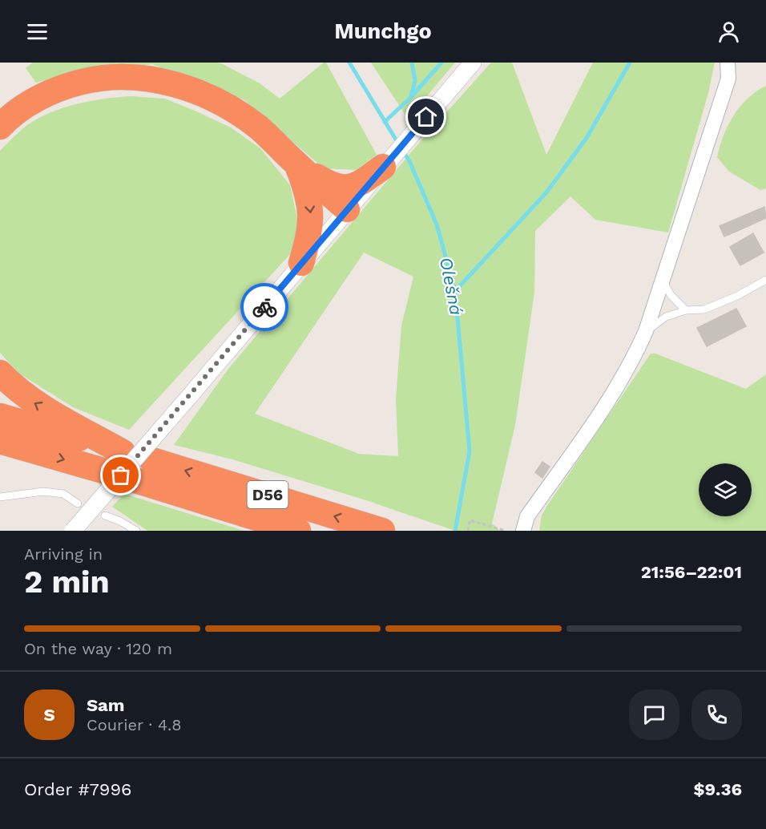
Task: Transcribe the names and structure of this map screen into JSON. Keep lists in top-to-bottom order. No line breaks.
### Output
{"streets":{"highway":["D56"]},"water":["Olešná"],"page":{"header":"Munchgo","heading":["2 min","Arriving in","21:56–22:01"],"panel":["Sam","Courier · 4.8","Order #7996","$9.36"],"bar":"On the way · 120 m","round":"S"}}
